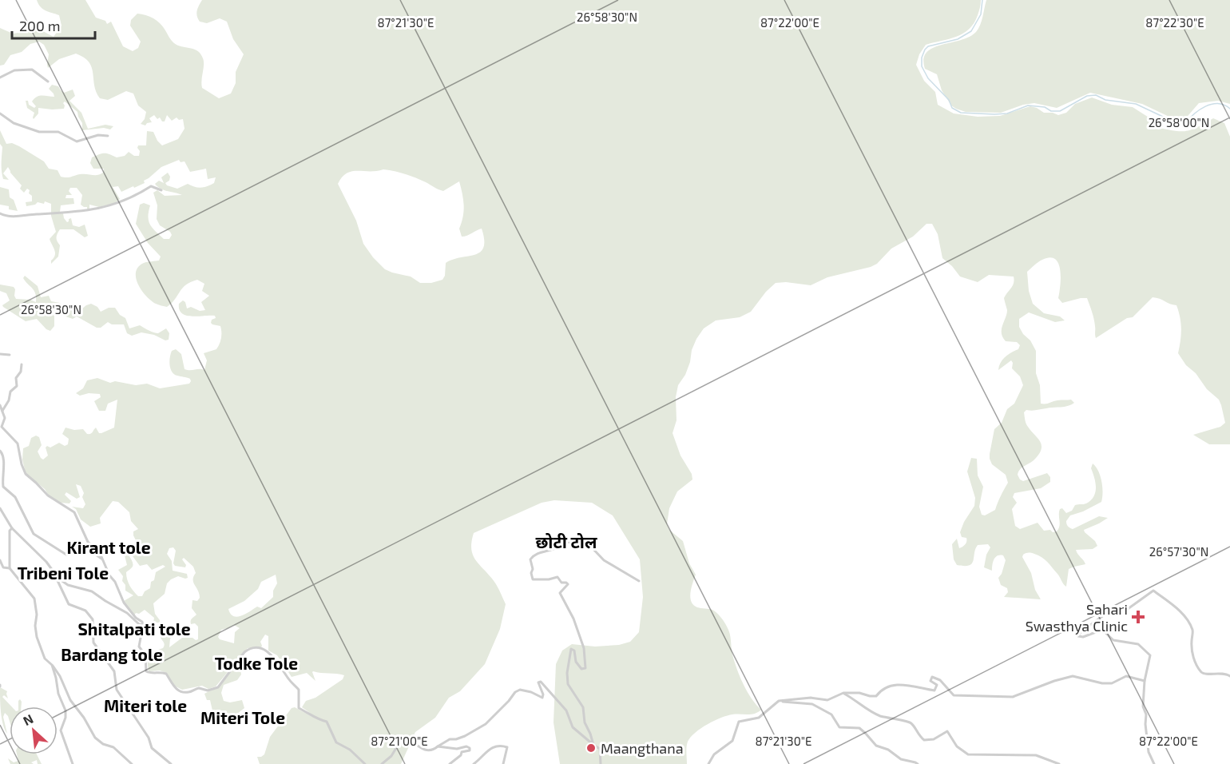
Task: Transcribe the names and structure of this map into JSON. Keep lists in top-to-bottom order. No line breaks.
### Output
{"districts":["छोटी टोल","Kirant tole","Tribeni Tole","Shitalpati tole","Bardang tole","Todke Tole","Miteri tole","Miteri Tole"],"places":{"health":["Sahari Swasthya Clinic"],"other":["Maangthana"]},"scale_bar":"200 m","north":"top left","coordinates":["26°58'30\"N","87°21'30\"E","87°22'00\"E","87°22'30\"E","26°58'00\"N","26°57'30\"N","87°21'00\"E"]}
